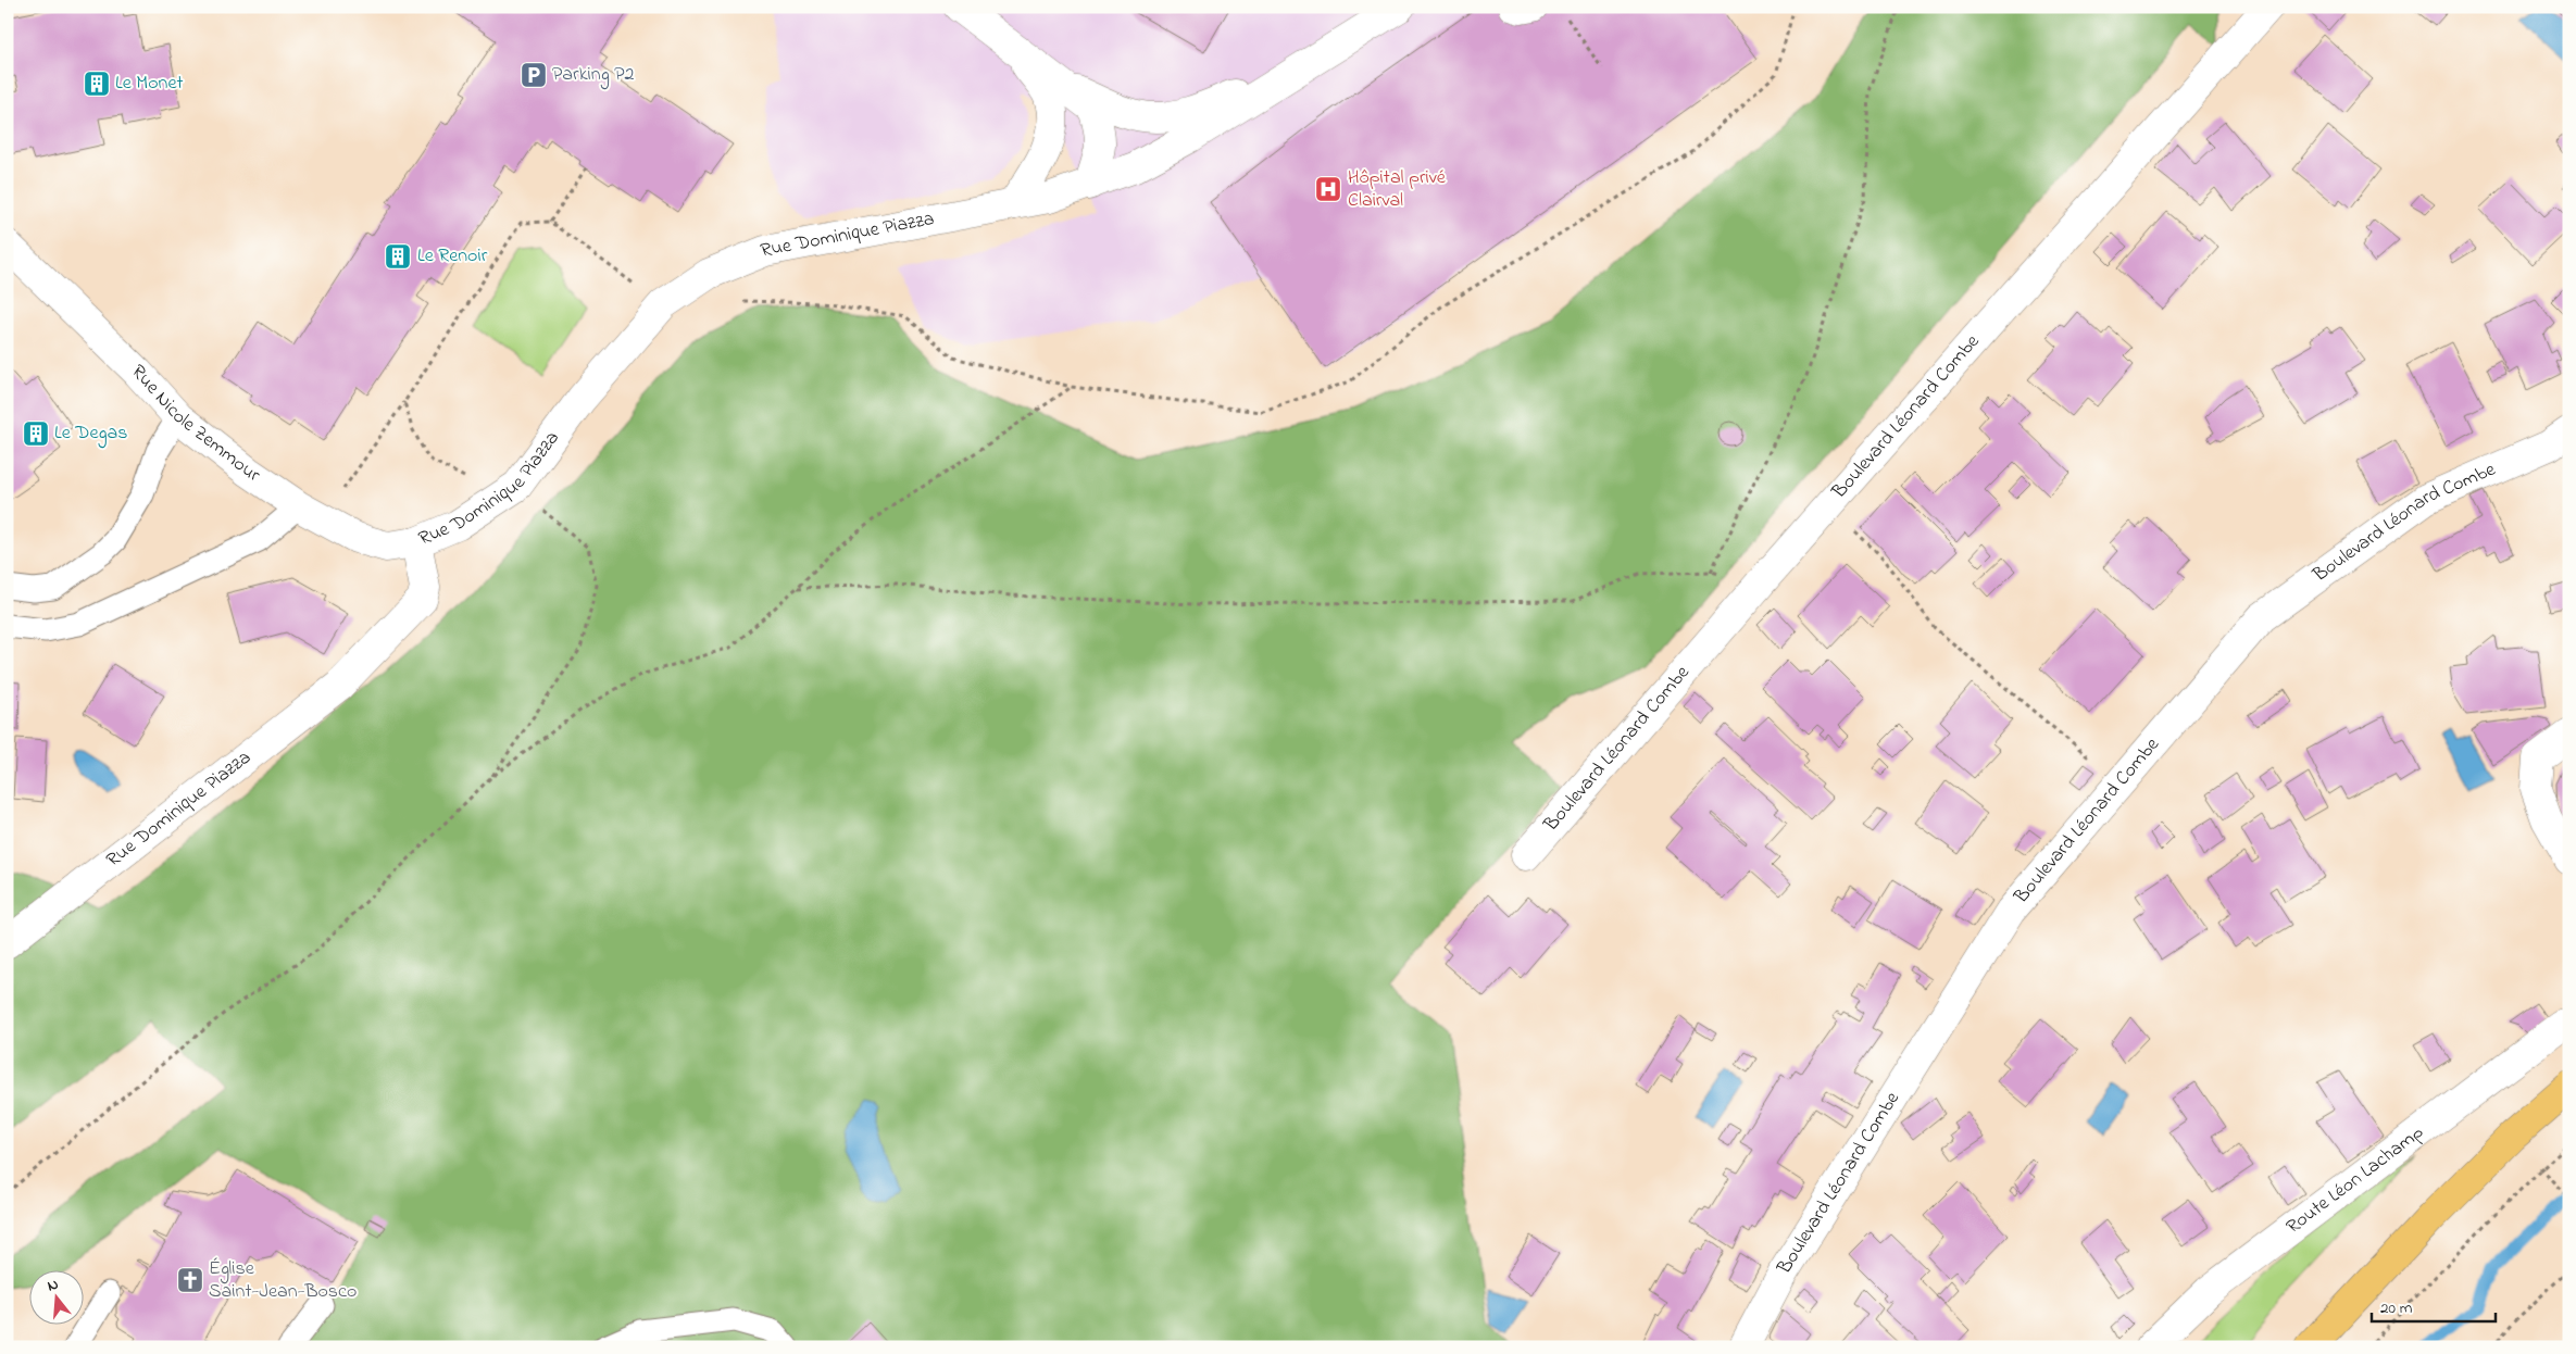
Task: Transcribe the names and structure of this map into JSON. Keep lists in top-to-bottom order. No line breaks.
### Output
{"streets":{"street":["Rue Dominique Piazza","Boulevard Léonard Combe","Rue Nicole Zemmour","Route Léon Lachamp"]},"crossings":[["Rue Dominique Piazza","Rue Nicole Zemmour"]],"places":{"parking":["Parking P2"],"building":["Le Monet","Le Renoir","Le Degas"],"hospital":["Hôpital privé Clairval"],"church":["Église Saint-Jean-Bosco"]},"scale_bar":"20 m","north":"top"}
